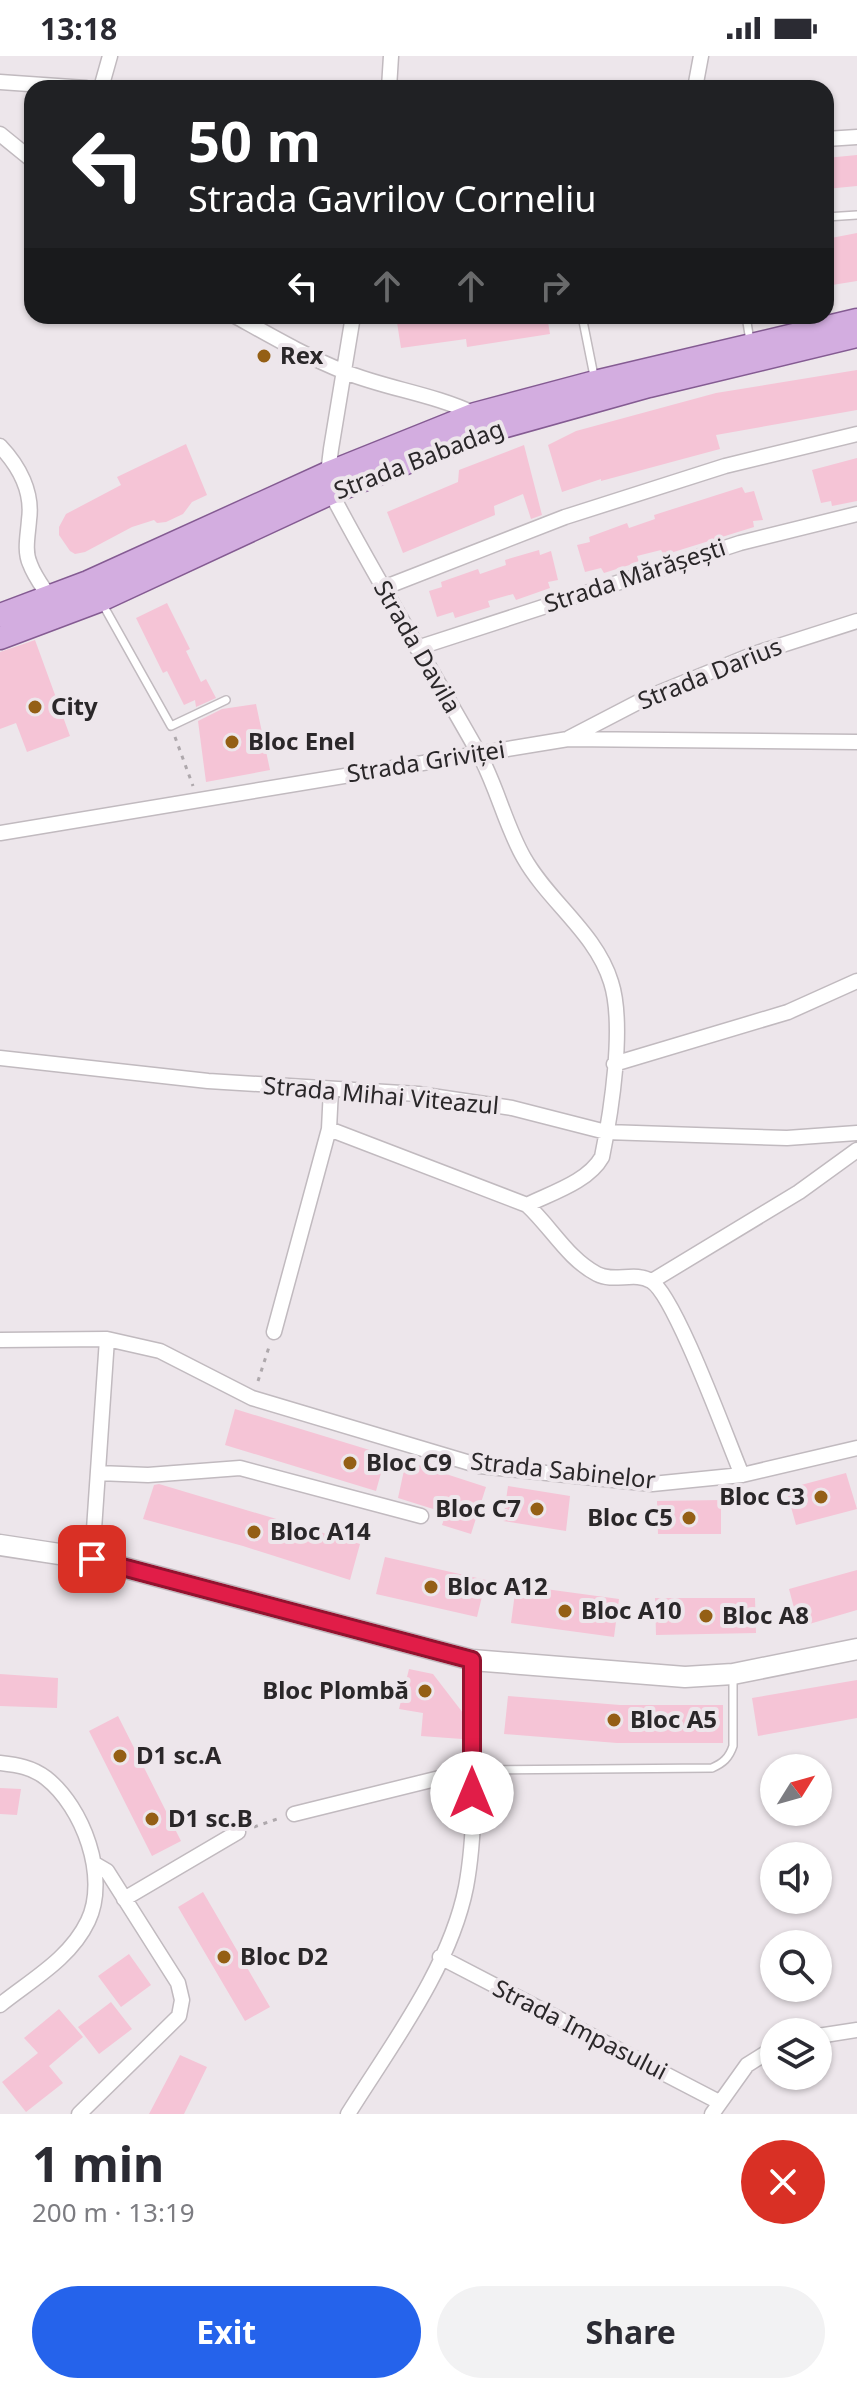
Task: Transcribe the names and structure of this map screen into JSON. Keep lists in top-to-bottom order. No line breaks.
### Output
{"streets":{"main road":["Strada Babadag"],"street":["Strada Mărășești","Strada Davila","Strada Darius","Strada Griviței","Strada Mihai Viteazul","Strada Sabinelor","Strada Impasului"]},"crossings":[["Strada Babadag","Strada Davila"],["Strada Mărășești","Strada Davila"],["Strada Davila","Strada Griviței"],["Strada Davila","Strada Mihai Viteazul"],["Strada Darius","Strada Griviței"]],"places":["Rex","City","Bloc Enel","Bloc C9","Bloc C3","Bloc C7","Bloc C5","Bloc A14","Bloc A12","Bloc A10","Bloc A8","Bloc Plombă","Bloc A5","D1 sc.A","D1 sc.B","Bloc D2"],"north":"top right","page":{"status":"13:18","turn":["50 m","Strada Gavrilov Corneliu"],"heading":["1 min","200 m · 13:19"],"buttons":["Exit","Share"]}}
